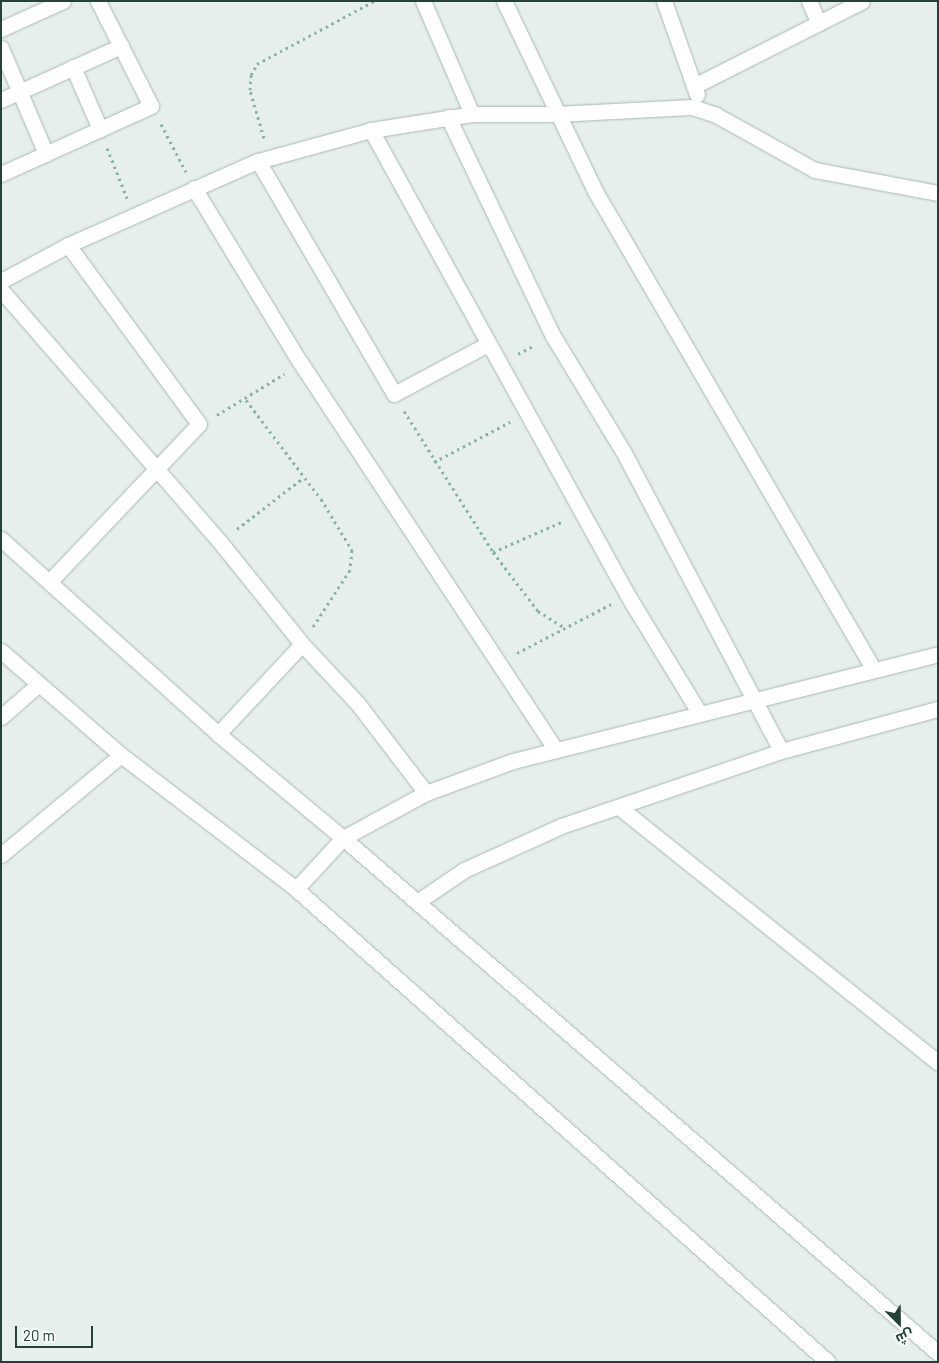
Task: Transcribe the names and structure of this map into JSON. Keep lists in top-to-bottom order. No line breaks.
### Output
{"scale_bar":"20 m","north":"bottom right"}
